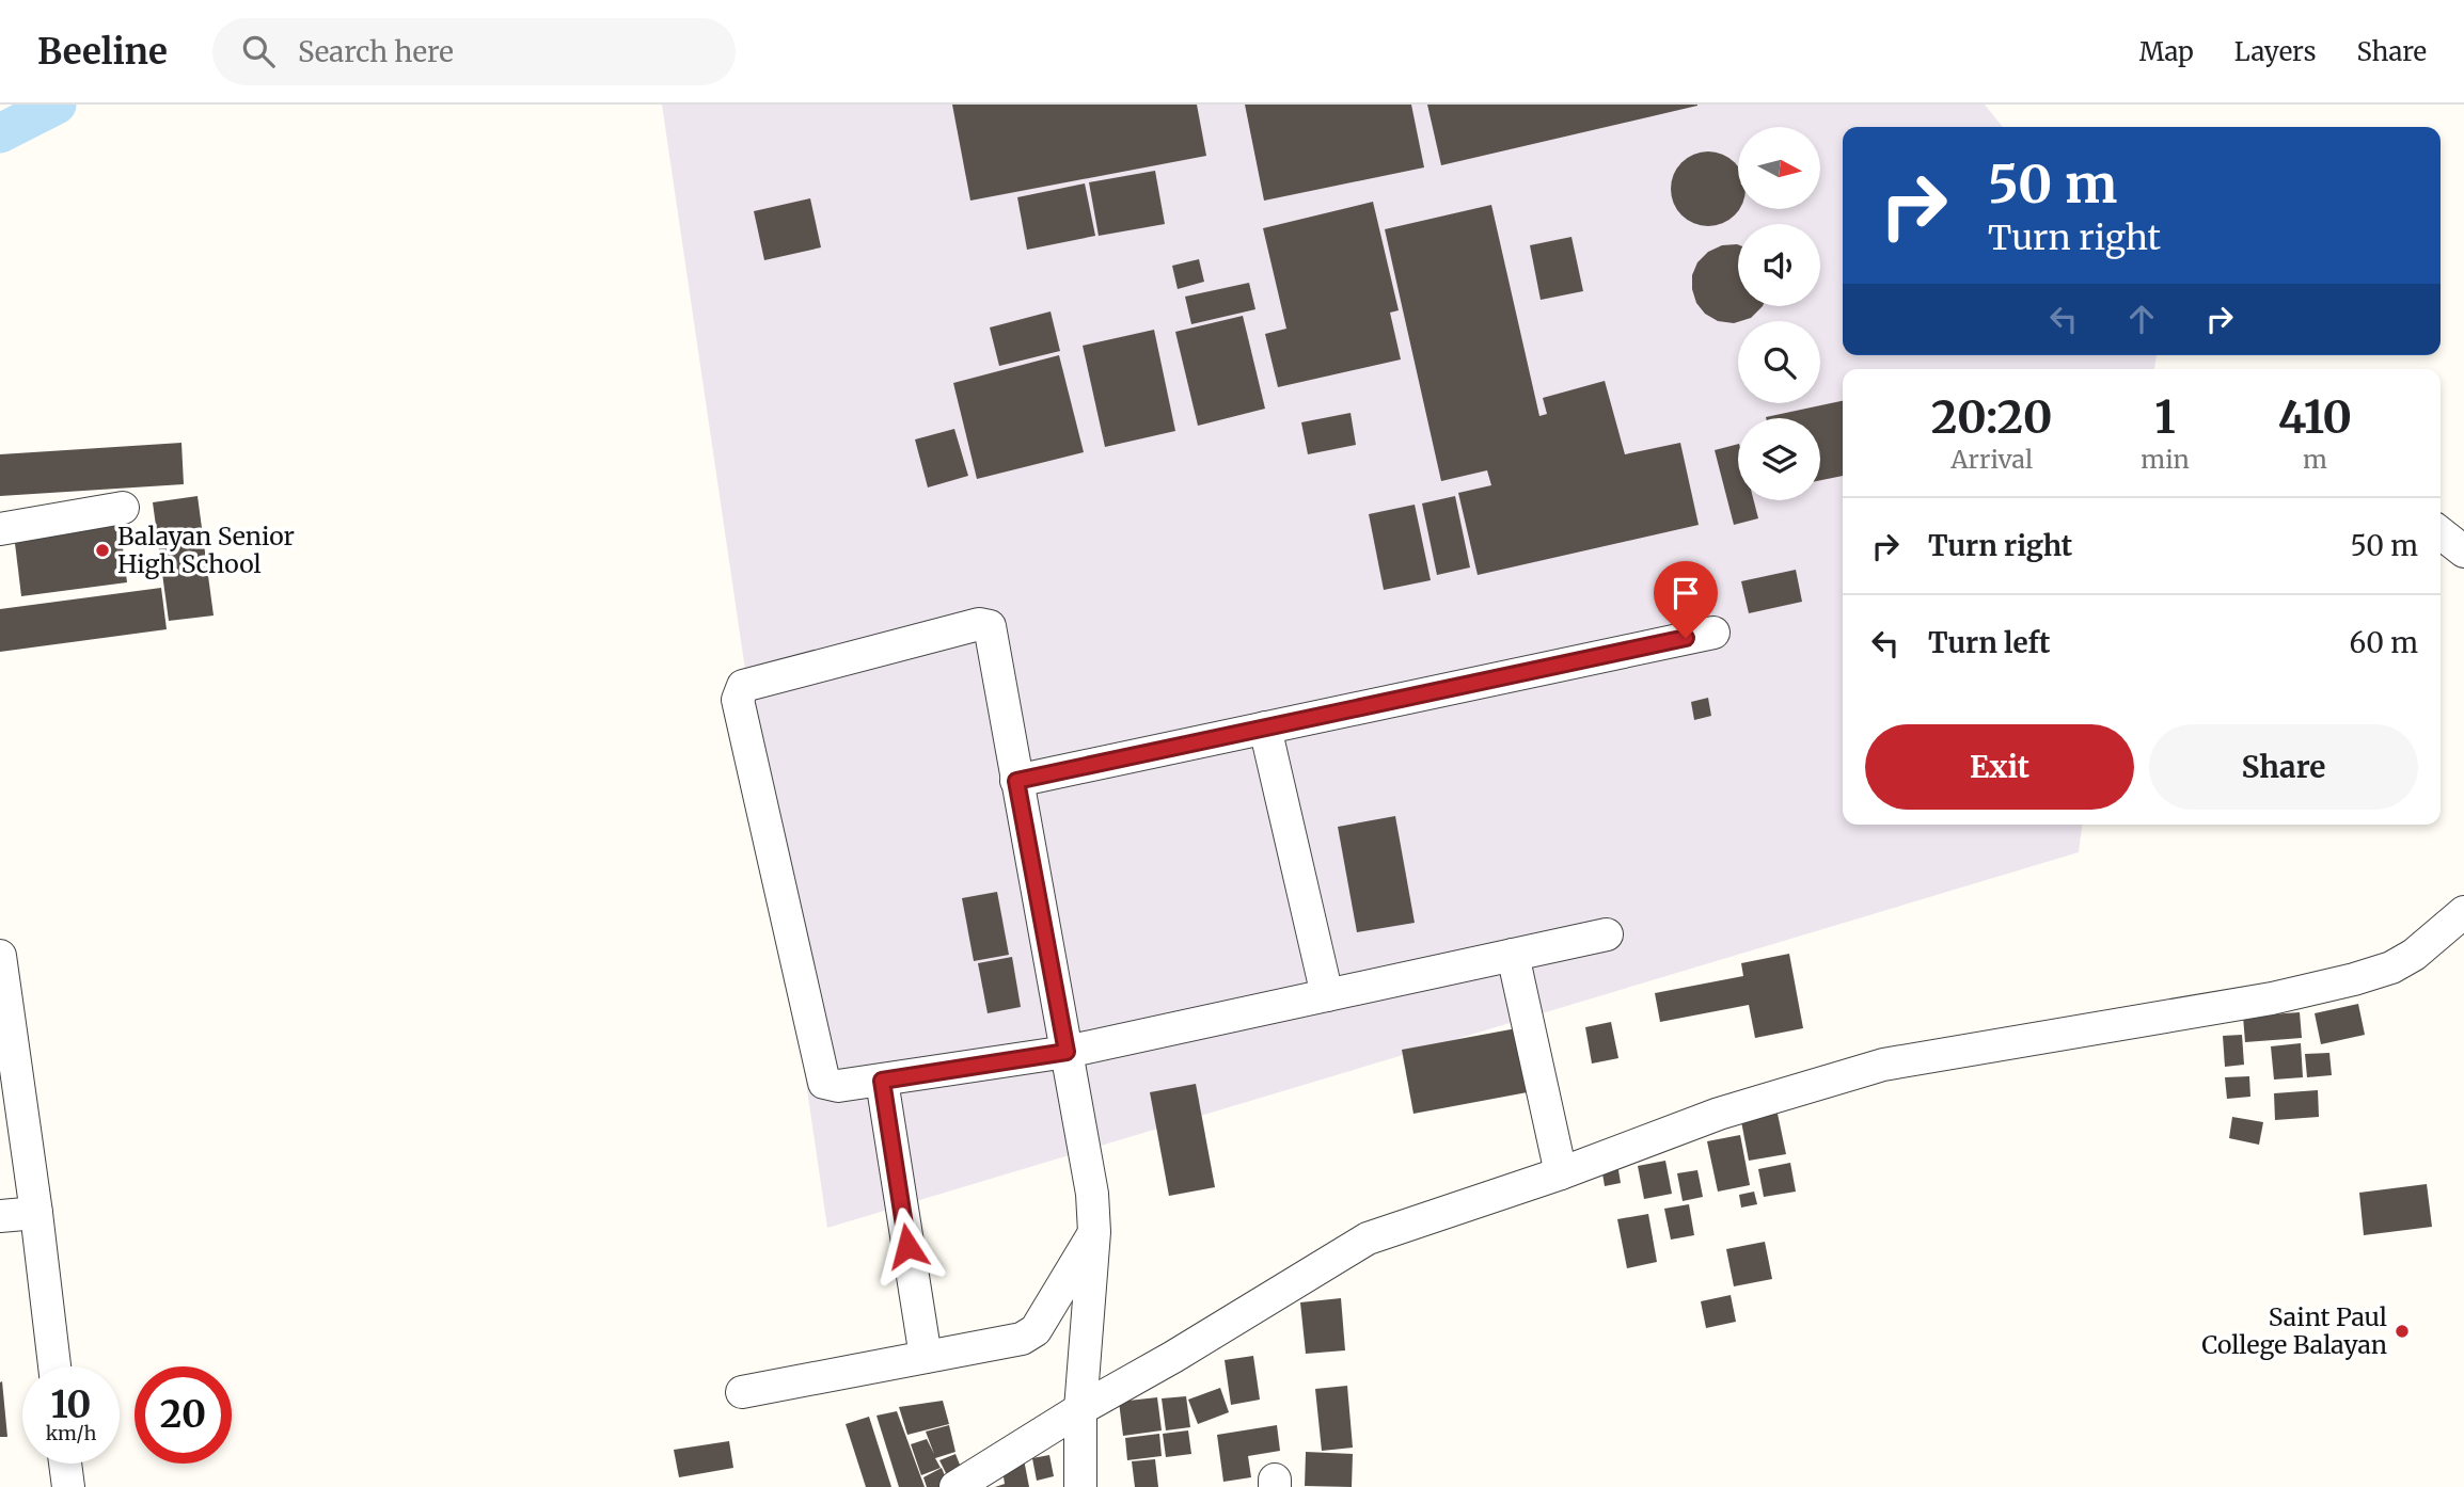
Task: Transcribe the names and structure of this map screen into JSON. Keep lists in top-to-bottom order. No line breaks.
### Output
{"places":["Balayan Senior High School","Saint Paul College Balayan"],"north":"right","page":{"header":"Beeline","search":"Search here","nav":["Map","Layers","Share"],"turn":["50 m","Turn right"],"eta":["20:20","Arrival","1","min","410","m"],"list":[{"name":"Turn right","value":"50 m"},{"name":"Turn left","value":"60 m"}],"buttons":["Exit","Share"],"speed":"10 km/h","limit":"20"}}
